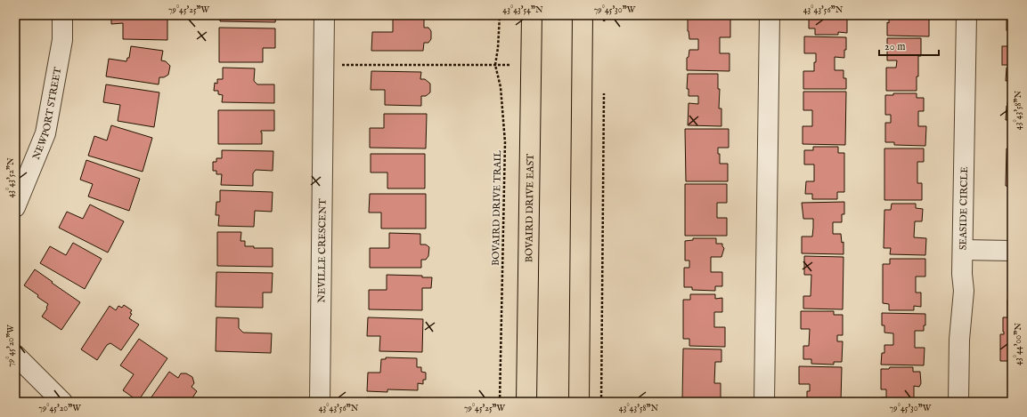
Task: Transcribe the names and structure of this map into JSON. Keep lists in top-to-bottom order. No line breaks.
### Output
{"streets":{"main road":["BOVAIRD DRIVE EAST"],"street":["NEWPORT STREET","SEASIDE CIRCLE","NEVILLE CRESCENT"],"path":["BOVAIRD DRIVE TRAIL"]},"scale_bar":"20 m","coordinates":["79°45'25\"W","43°43'54\"N","79°45'30\"W","43°43'56\"N","43°43'58\"N","43°43'52\"N","43°44'00\"N","79°45'20\"W"]}
